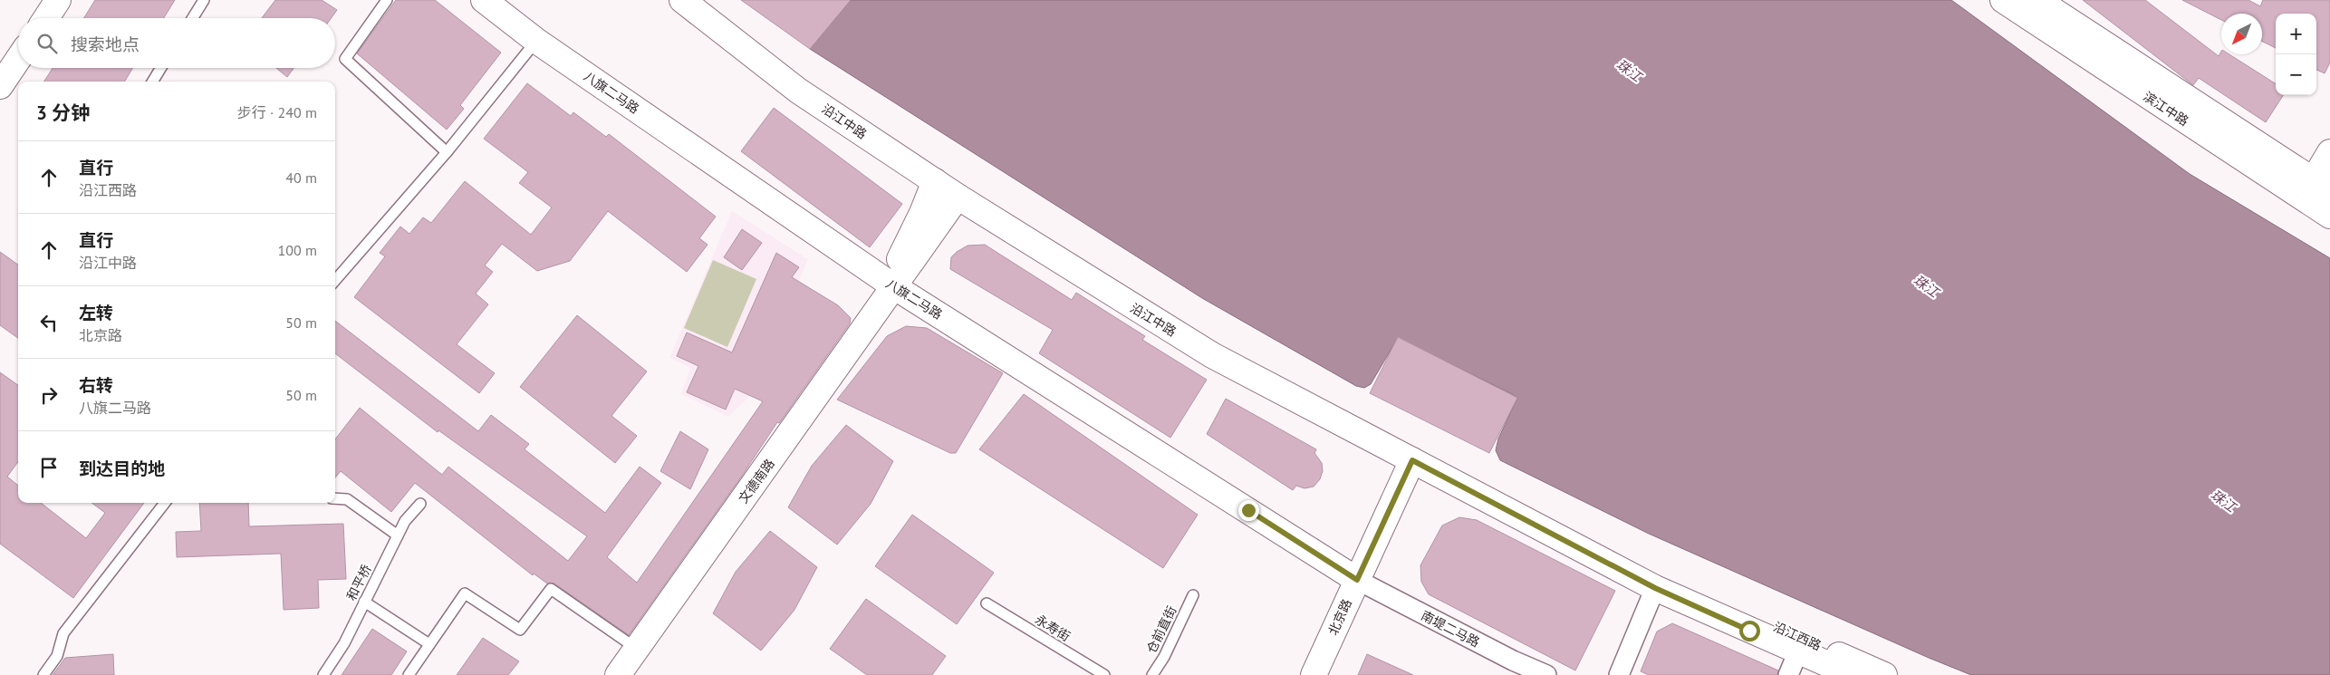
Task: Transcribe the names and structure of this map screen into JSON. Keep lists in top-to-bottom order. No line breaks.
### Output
{"streets":{"main road":["八旗二马路","滨江中路","沿江中路","文德南路","北京路","沿江西路"],"street":["南堤二马路"],"lane":["和平桥","永寿街","仓前直街"]},"crossings":[["八旗二马路","文德南路"],["八旗二马路","北京路"],["八旗二马路","南堤二马路"],["沿江中路","文德南路"],["沿江中路","北京路"],["沿江中路","沿江西路"],["北京路","南堤二马路"]],"water":["珠江"],"north":"bottom left","page":{"map_buttons":["+","−"],"search":"搜索地点","heading":["3 分钟","步行 · 240 m"],"list":[["直行","沿江西路","40 m"],["直行","沿江中路","100 m"],["左转","北京路","50 m"],["右转","八旗二马路","50 m"],"到达目的地"]}}
